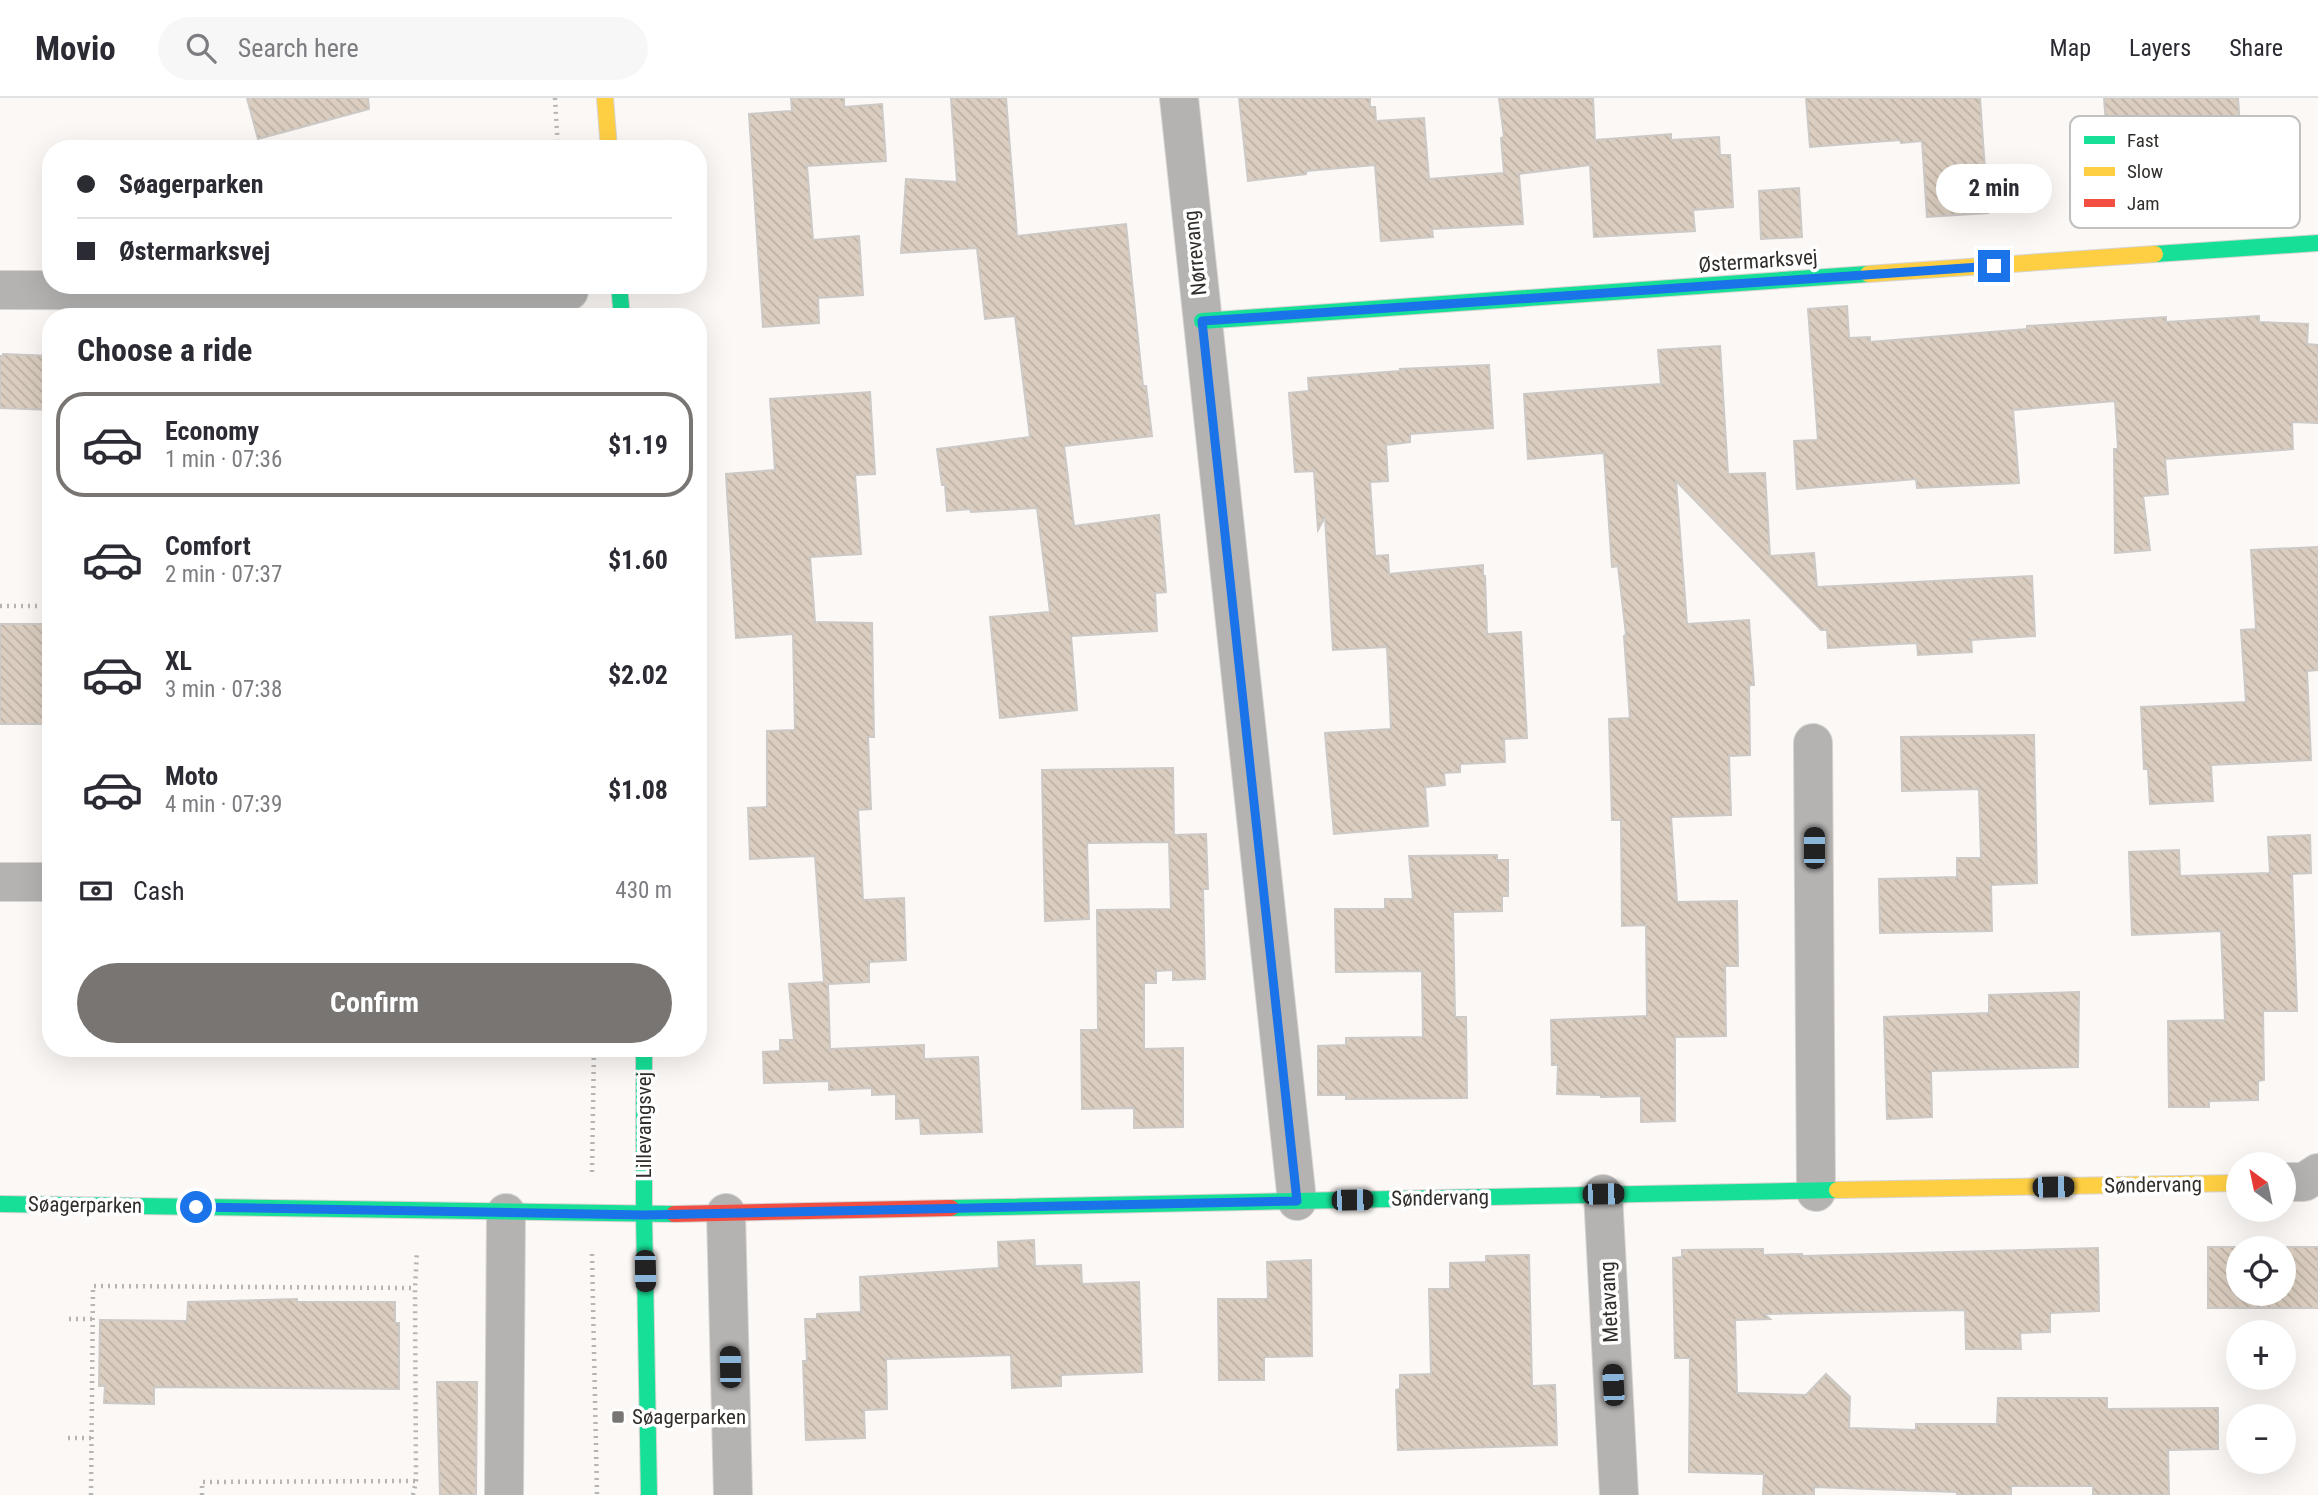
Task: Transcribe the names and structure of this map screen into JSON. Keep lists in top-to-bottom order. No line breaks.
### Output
{"streets":{"street":["Nørrevang","Østermarksvej","Lillevangsvej","Søndervang","Søagerparken","Metavang"]},"crossings":[["Nørrevang","Østermarksvej"],["Nørrevang","Søndervang"],["Lillevangsvej","Søndervang"],["Lillevangsvej","Søagerparken"],["Søndervang","Søagerparken"],["Søndervang","Metavang"]],"places":{"transit":["Søagerparken"]},"legend":["Fast","Slow","Jam"],"north":"top left","page":{"header":"Movio","search":"Search here","nav":["Map","Layers","Share"],"banner":["Søagerparken","Østermarksvej"],"bubble":"2 min","heading":"Choose a ride","list":[{"name":"Economy","note":"1 min · 07:36","value":"$1.19"},{"name":"Comfort","note":"2 min · 07:37","value":"$1.60"},{"name":"XL","note":"3 min · 07:38","value":"$2.02"},{"name":"Moto","note":"4 min · 07:39","value":"$1.08"}],"pay":["Cash","430 m"],"buttons":"Confirm","map_buttons":["+","−"]}}
